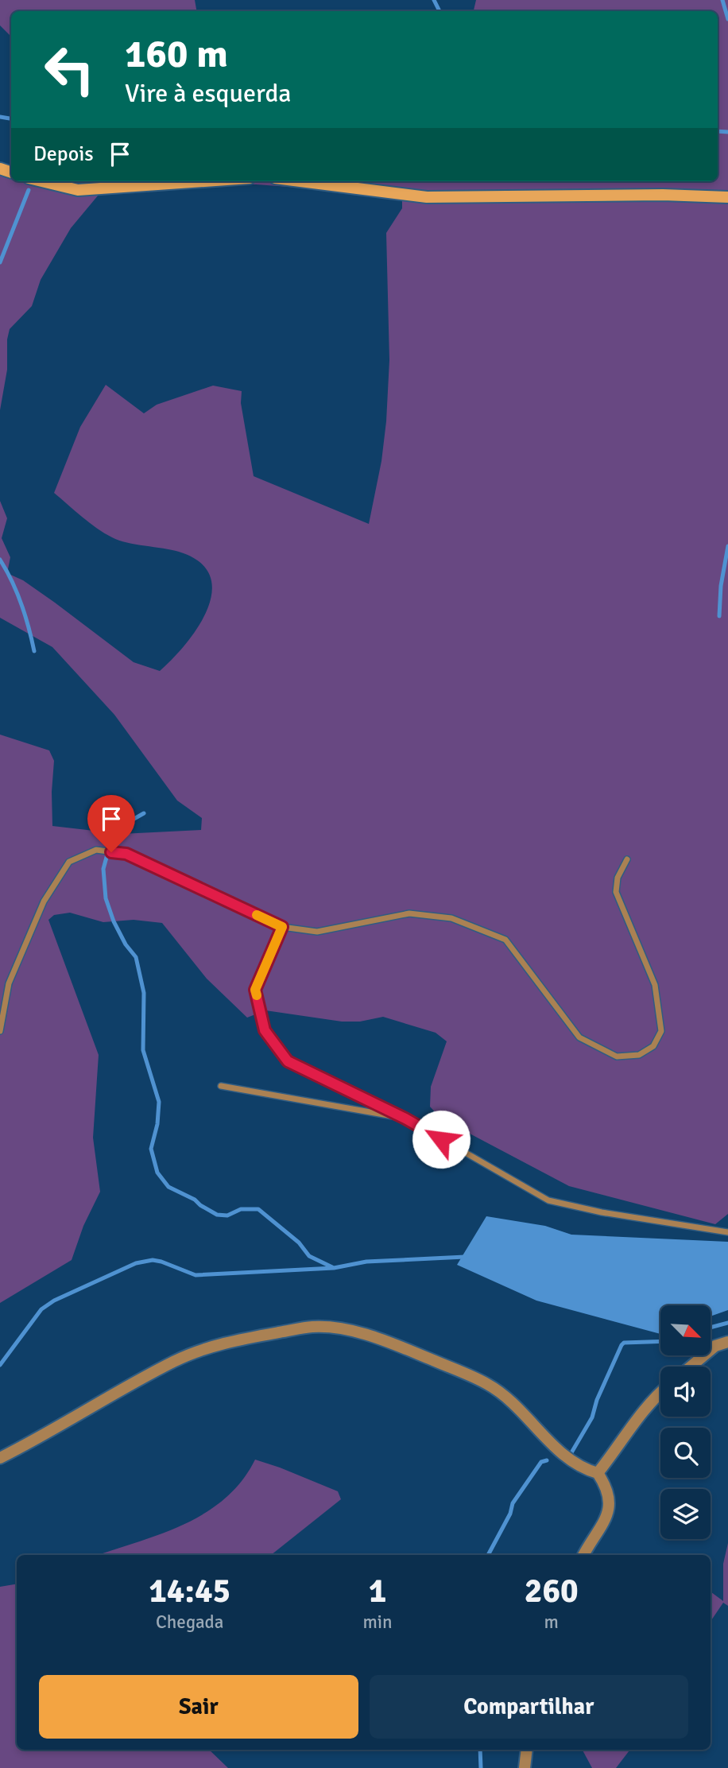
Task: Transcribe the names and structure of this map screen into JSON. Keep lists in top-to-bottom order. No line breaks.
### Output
{"north":"bottom right","page":{"turn":["160 m","Vire à esquerda"],"then":"Depois","eta":["14:45","Chegada","1","min","260","m"],"buttons":["Sair","Compartilhar"]}}
